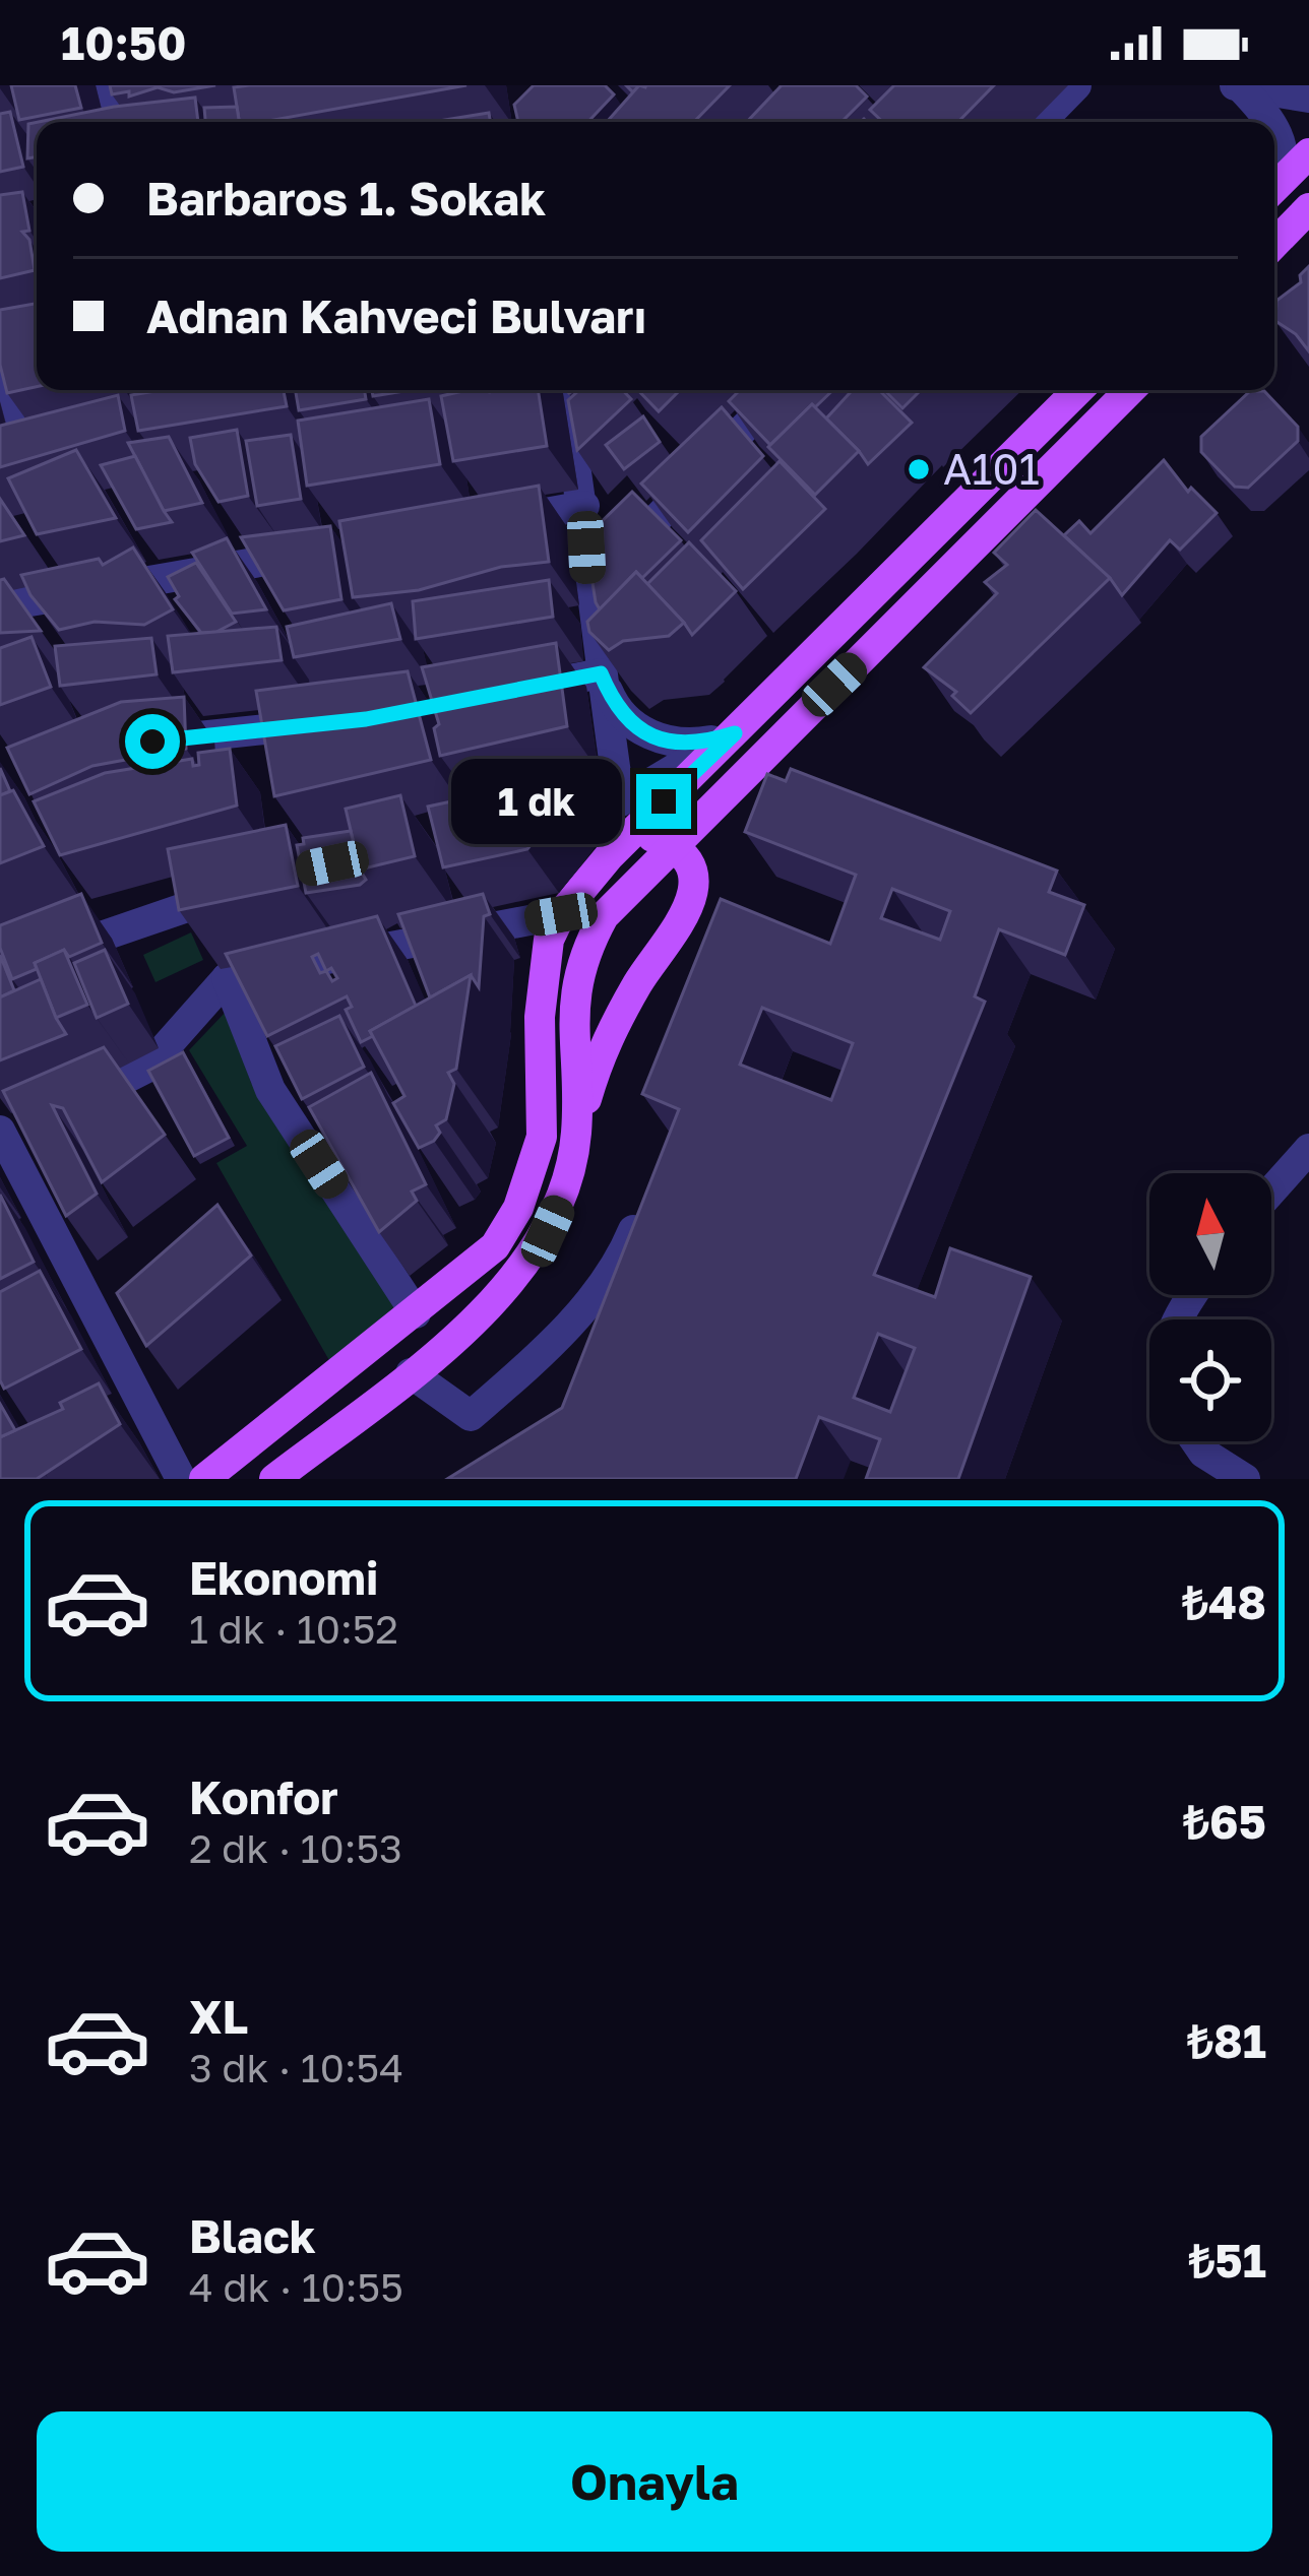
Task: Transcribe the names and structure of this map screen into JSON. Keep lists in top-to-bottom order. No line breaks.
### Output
{"places":["A101"],"north":"top","page":{"status":"10:50","banner":["Barbaros 1. Sokak","Adnan Kahveci Bulvarı"],"bubble":"1 dk","list":[{"name":"Ekonomi","note":"1 dk · 10:52","value":"₺48"},{"name":"Konfor","note":"2 dk · 10:53","value":"₺65"},{"name":"XL","note":"3 dk · 10:54","value":"₺81"},{"name":"Black","note":"4 dk · 10:55","value":"₺51"}],"buttons":"Onayla"}}
